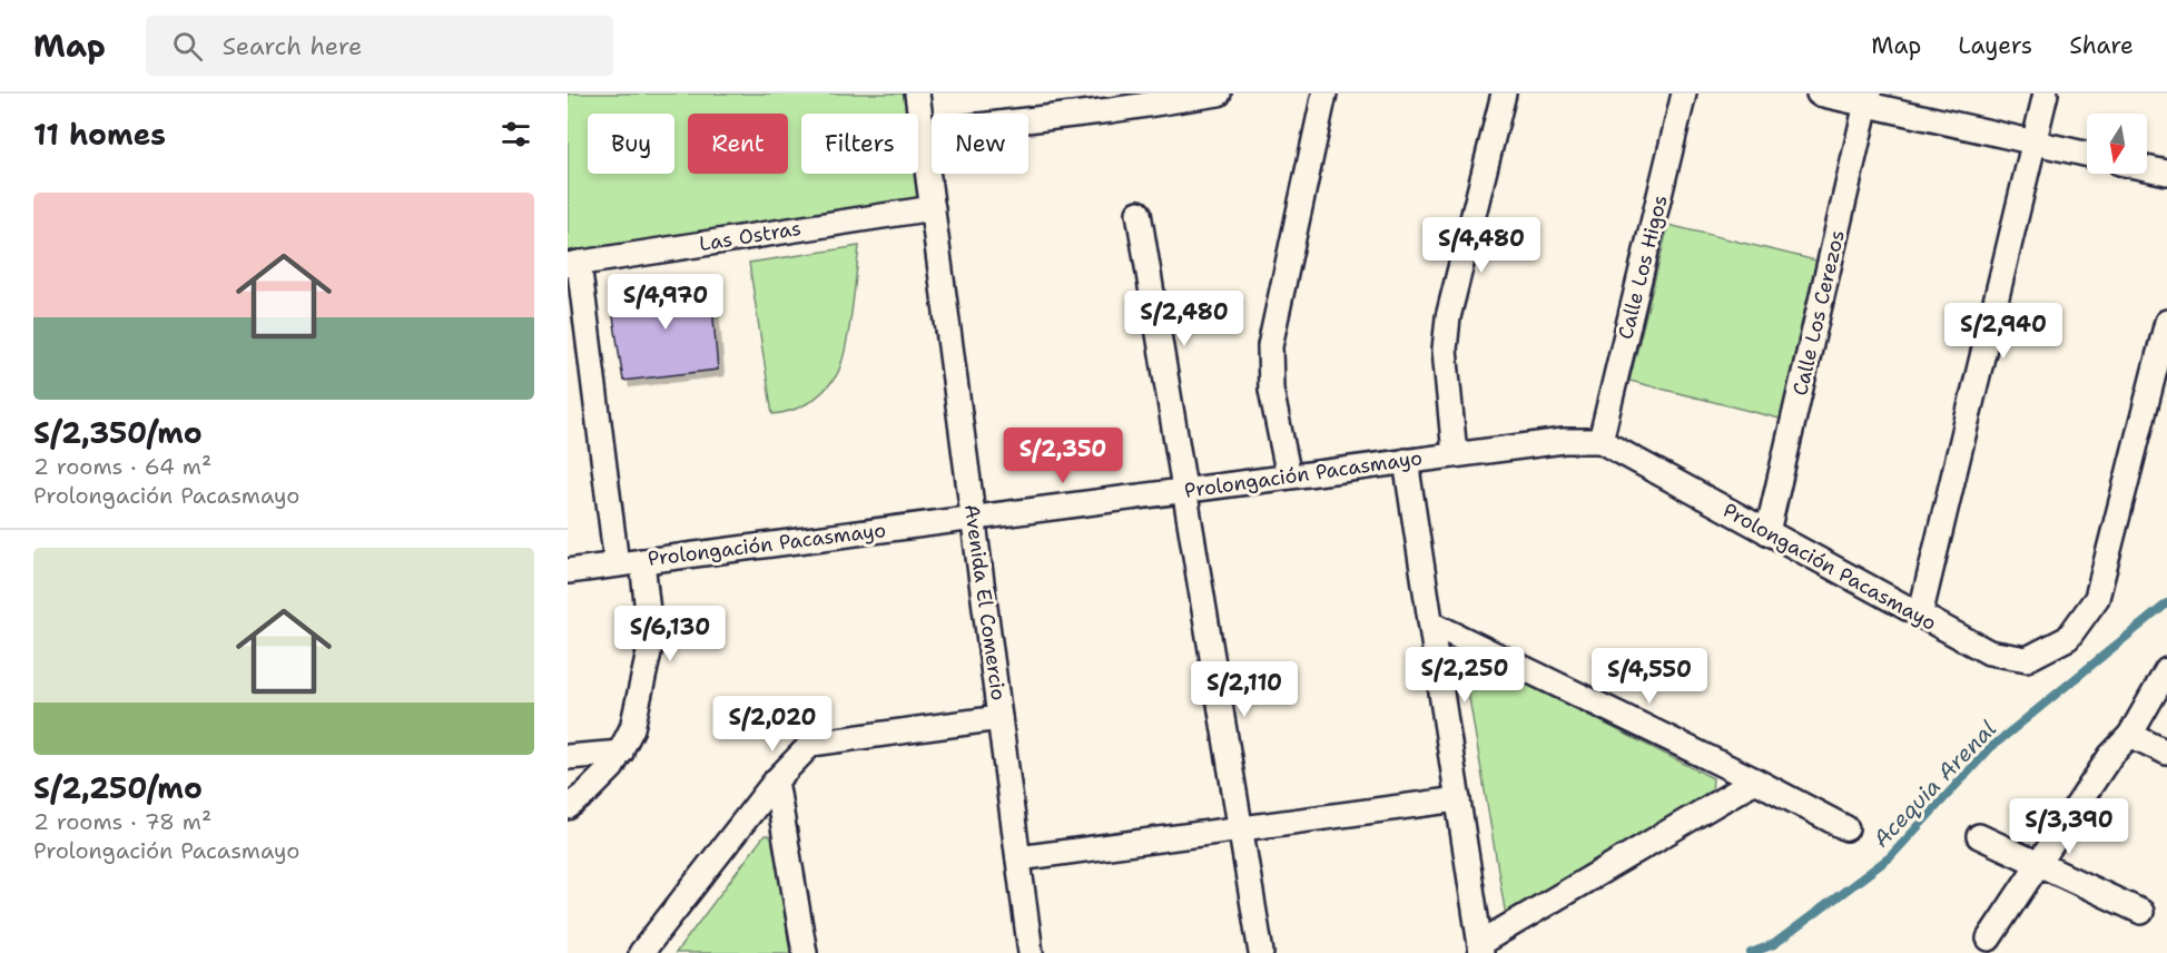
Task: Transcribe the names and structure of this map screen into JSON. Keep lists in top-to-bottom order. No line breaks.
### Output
{"streets":{"street":["Las Ostras","Calle Los Higos","Calle Los Cerezos","Prolongación Pacasmayo","Avenida El Comercio"]},"crossings":[["Las Ostras","Avenida El Comercio"],["Calle Los Higos","Prolongación Pacasmayo"],["Calle Los Cerezos","Prolongación Pacasmayo"],["Prolongación Pacasmayo","Avenida El Comercio"]],"water":["Acequia Arenal"],"north":"bottom","page":{"header":"Map","search":"Search here","nav":["Map","Layers","Share"],"heading":"11 homes","chip":["Buy","Rent","Filters","New"],"list":[{"name":"S/2,350/mo","note":"2 rooms · 64 m² · Prolongación Pacasmayo"},{"name":"S/2,250/mo","note":"2 rooms · 78 m² · Prolongación Pacasmayo"}],"price":["S/4,480","S/4,970","S/2,480","S/2,940","S/2,350","S/6,130","S/2,250","S/4,550","S/2,110","S/2,020","S/3,390"]}}
